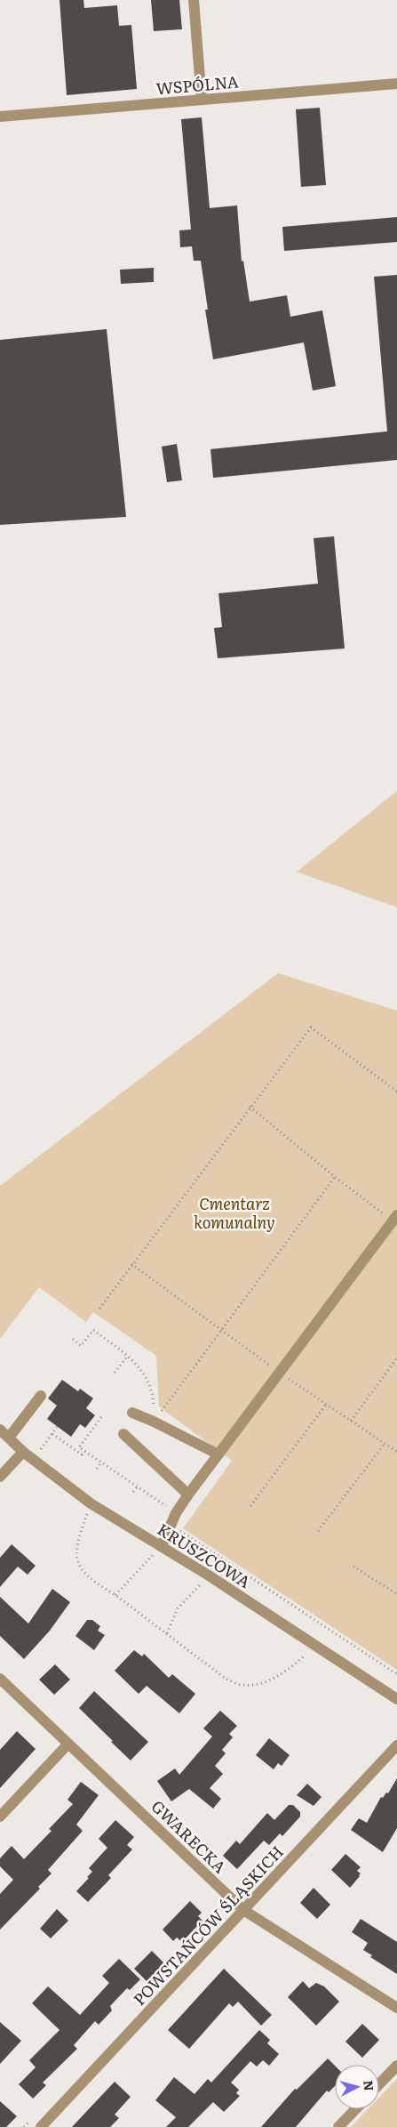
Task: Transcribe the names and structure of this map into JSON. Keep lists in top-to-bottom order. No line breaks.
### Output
{"streets":{"street":["WSPÓLNA","KRUSZCOWA","GWARECKA","POWSTAŃCÓW ŚLĄSKICH"]},"crossings":[["GWARECKA","POWSTAŃCÓW ŚLĄSKICH"]],"parks":["Cmentarz komunalny"],"north":"right"}
